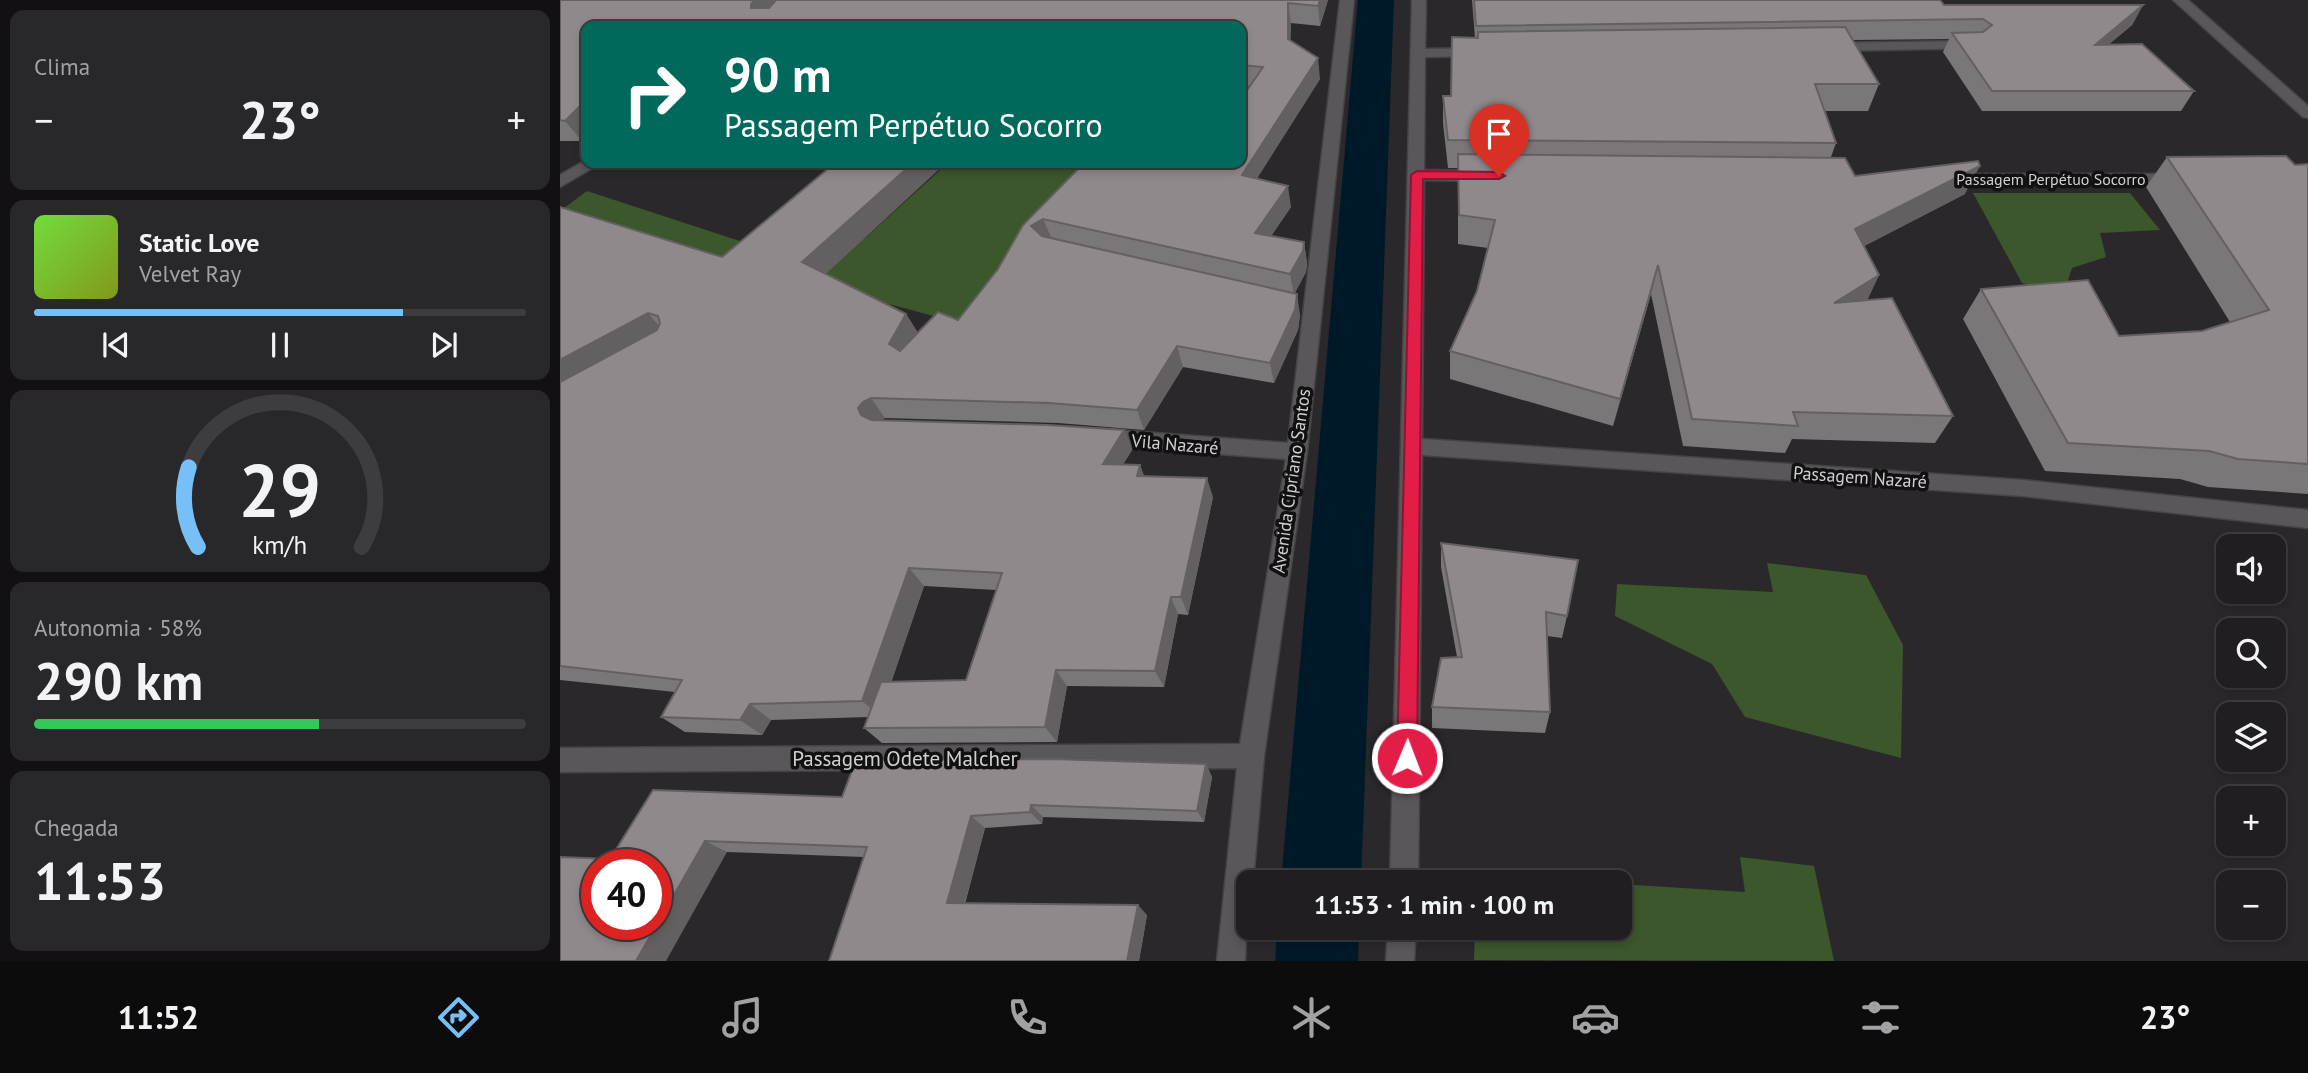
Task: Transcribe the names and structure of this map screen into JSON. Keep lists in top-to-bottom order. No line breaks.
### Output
{"streets":{"street":["Passagem Perpétuo Socorro","Vila Nazaré","Passagem Nazaré","Avenida Cipriano Santos","Passagem Odete Malcher"]},"crossings":[["Vila Nazaré","Avenida Cipriano Santos"],["Avenida Cipriano Santos","Passagem Odete Malcher"]],"page":{"tile":["Clima",["Autonomia · 58%","290 km"],["Chegada","11:53"]],"turn":["90 m","Passagem Perpétuo Socorro"],"heat":["−","23°","+"],"song":["Static Love","Velvet Ray"],"map_buttons":["+","−"],"limit":"40","trip":"11:53 · 1 min · 100 m","tabs":["11:52","23°"],"gauge":["29","km/h"]}}
